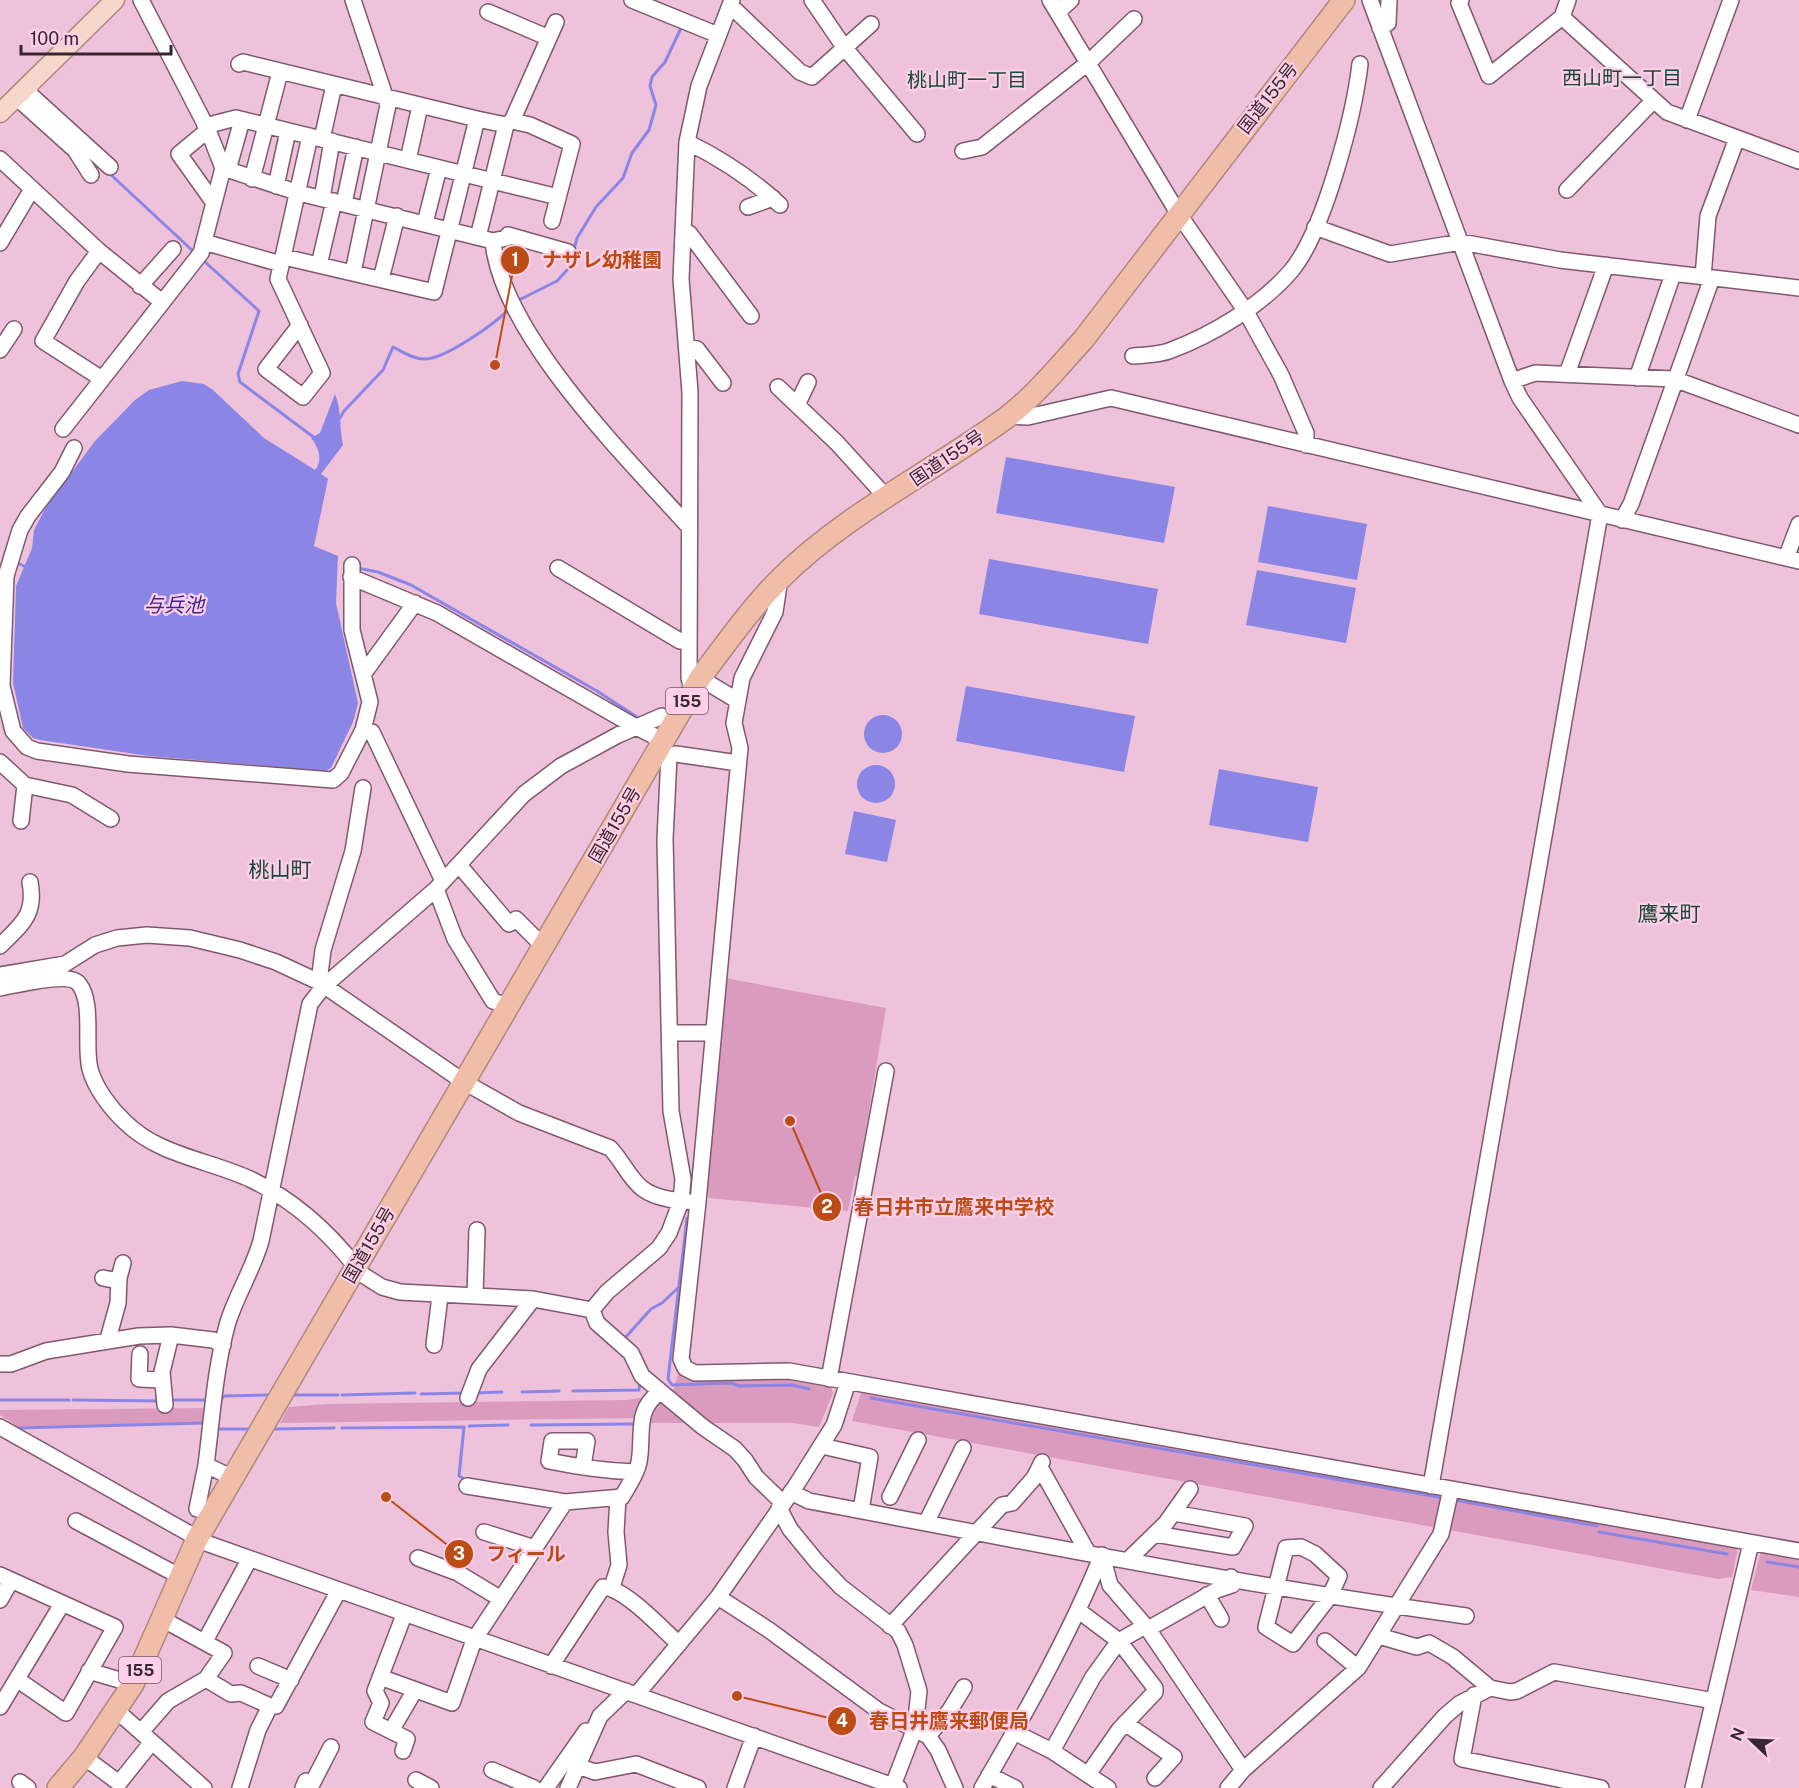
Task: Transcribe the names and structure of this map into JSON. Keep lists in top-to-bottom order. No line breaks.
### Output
{"streets":{"highway":["国道155号","155"]},"districts":["西山町一丁目","桃山町一丁目","桃山町","鷹来町"],"water":["与兵池"],"places":["ナザレ幼稚園","春日井市立鷹来中学校","フィール","春日井鷹来郵便局"],"scale_bar":"100 m","north":"top left"}
